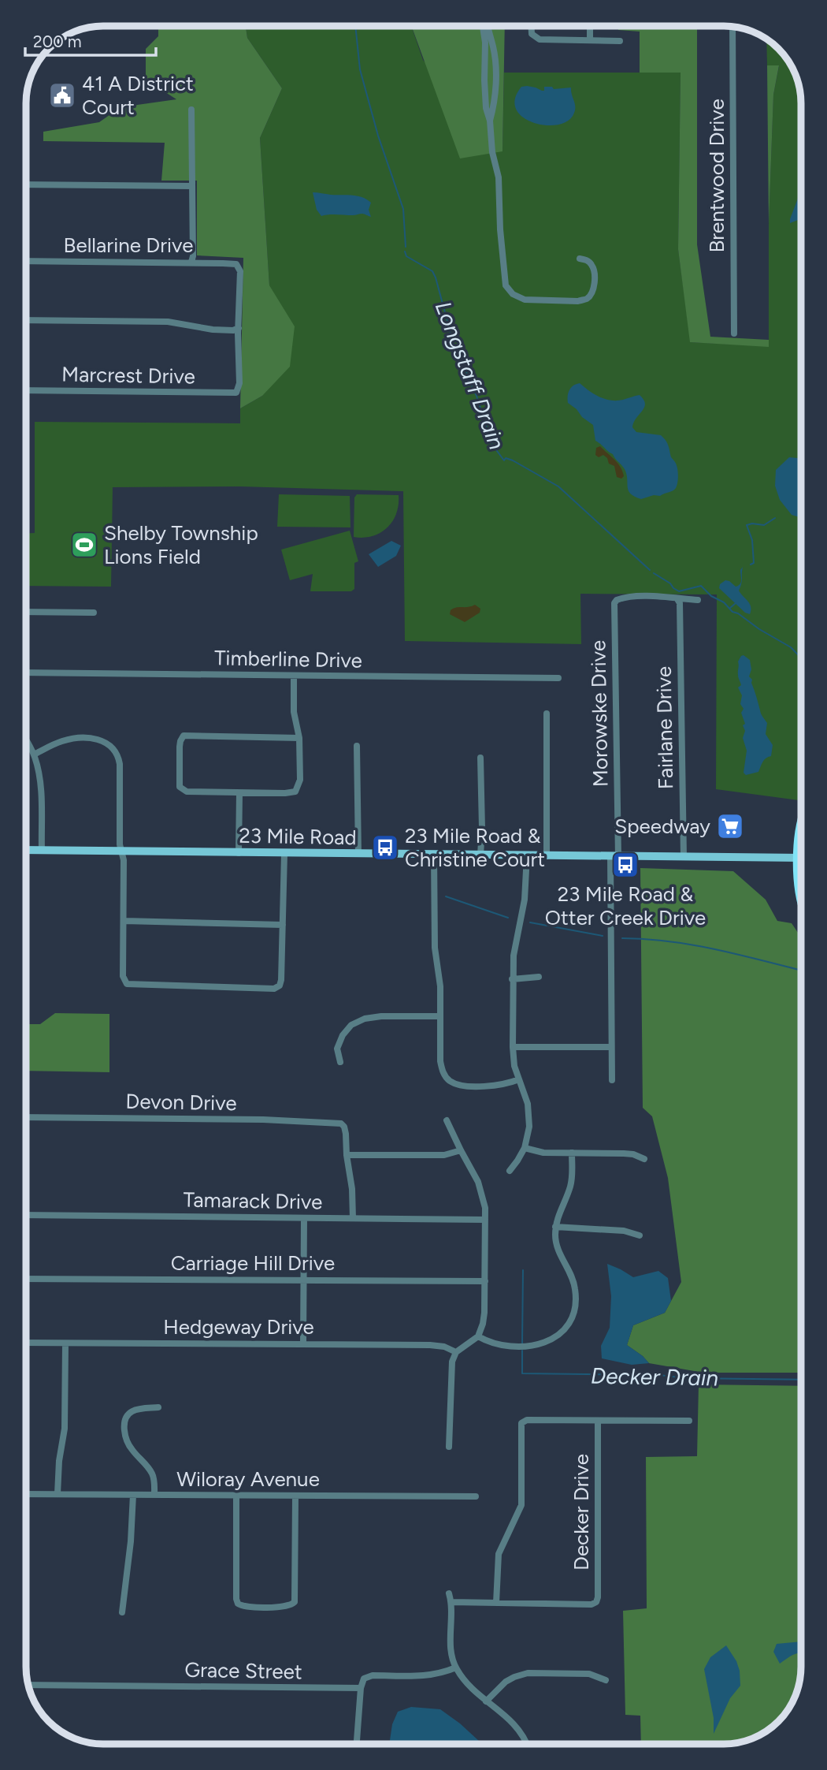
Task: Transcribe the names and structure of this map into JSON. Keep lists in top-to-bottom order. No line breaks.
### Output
{"streets":{"main road":["23 Mile Road"],"street":["Brentwood Drive","Bellarine Drive","Marcrest Drive","Timberline Drive","Morowske Drive","Fairlane Drive","Devon Drive","Tamarack Drive","Carriage Hill Drive","Hedgeway Drive","Wiloray Avenue","Decker Drive","Grace Street"]},"crossings":[["Bellarine Drive","Marcrest Drive"],["Morowske Drive","Fairlane Drive"],["Morowske Drive","23 Mile Road"],["Fairlane Drive","23 Mile Road"]],"water":["Longstaff Drain","Decker Drain"],"places":{"public building":["41 A District Court"],"sports":["Shelby Township Lions Field"],"supermarket":["Speedway"],"bus stop":["23 Mile Road & Christine Court","23 Mile Road & Otter Creek Drive"]},"scale_bar":"200 m"}
